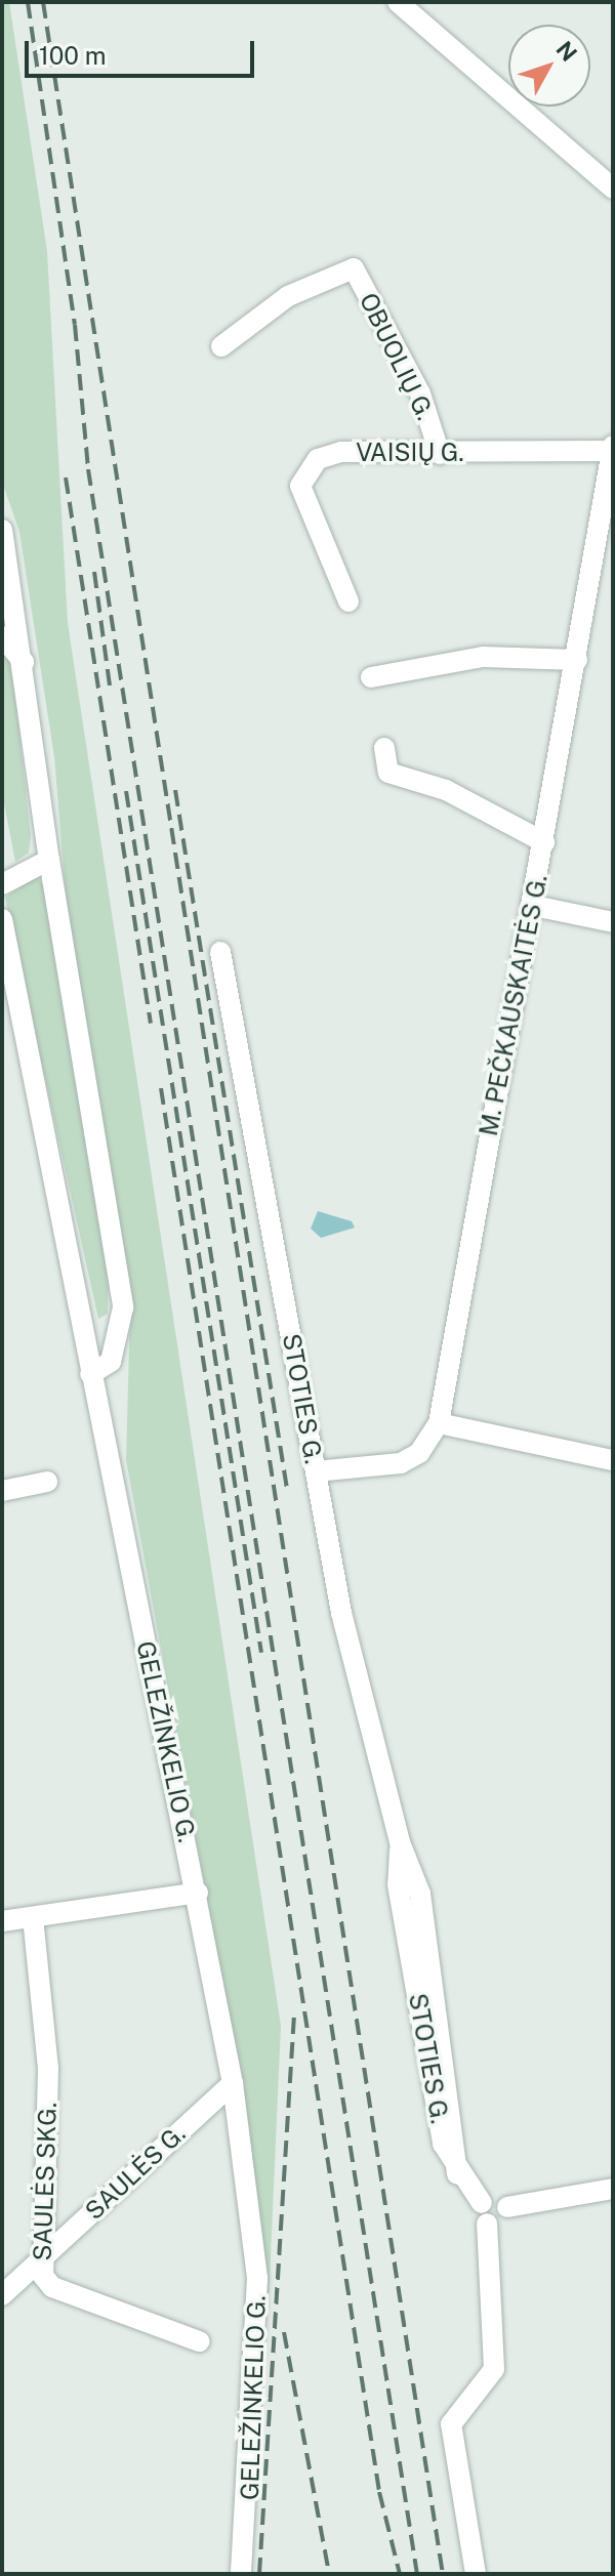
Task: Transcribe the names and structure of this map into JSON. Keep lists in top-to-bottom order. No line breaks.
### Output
{"streets":{"street":["OBUOLIŲ G.","VAISIŲ G.","M. PEČKAUSKAITĖS G.","STOTIES G.","GELEŽINKELIO G.","SAULĖS G.","SAULĖS SKG."]},"crossings":[["OBUOLIŲ G.","VAISIŲ G."],["VAISIŲ G.","M. PEČKAUSKAITĖS G."],["M. PEČKAUSKAITĖS G.","STOTIES G."],["GELEŽINKELIO G.","SAULĖS G."],["SAULĖS G.","SAULĖS SKG."]],"scale_bar":"100 m","north":"top right"}
